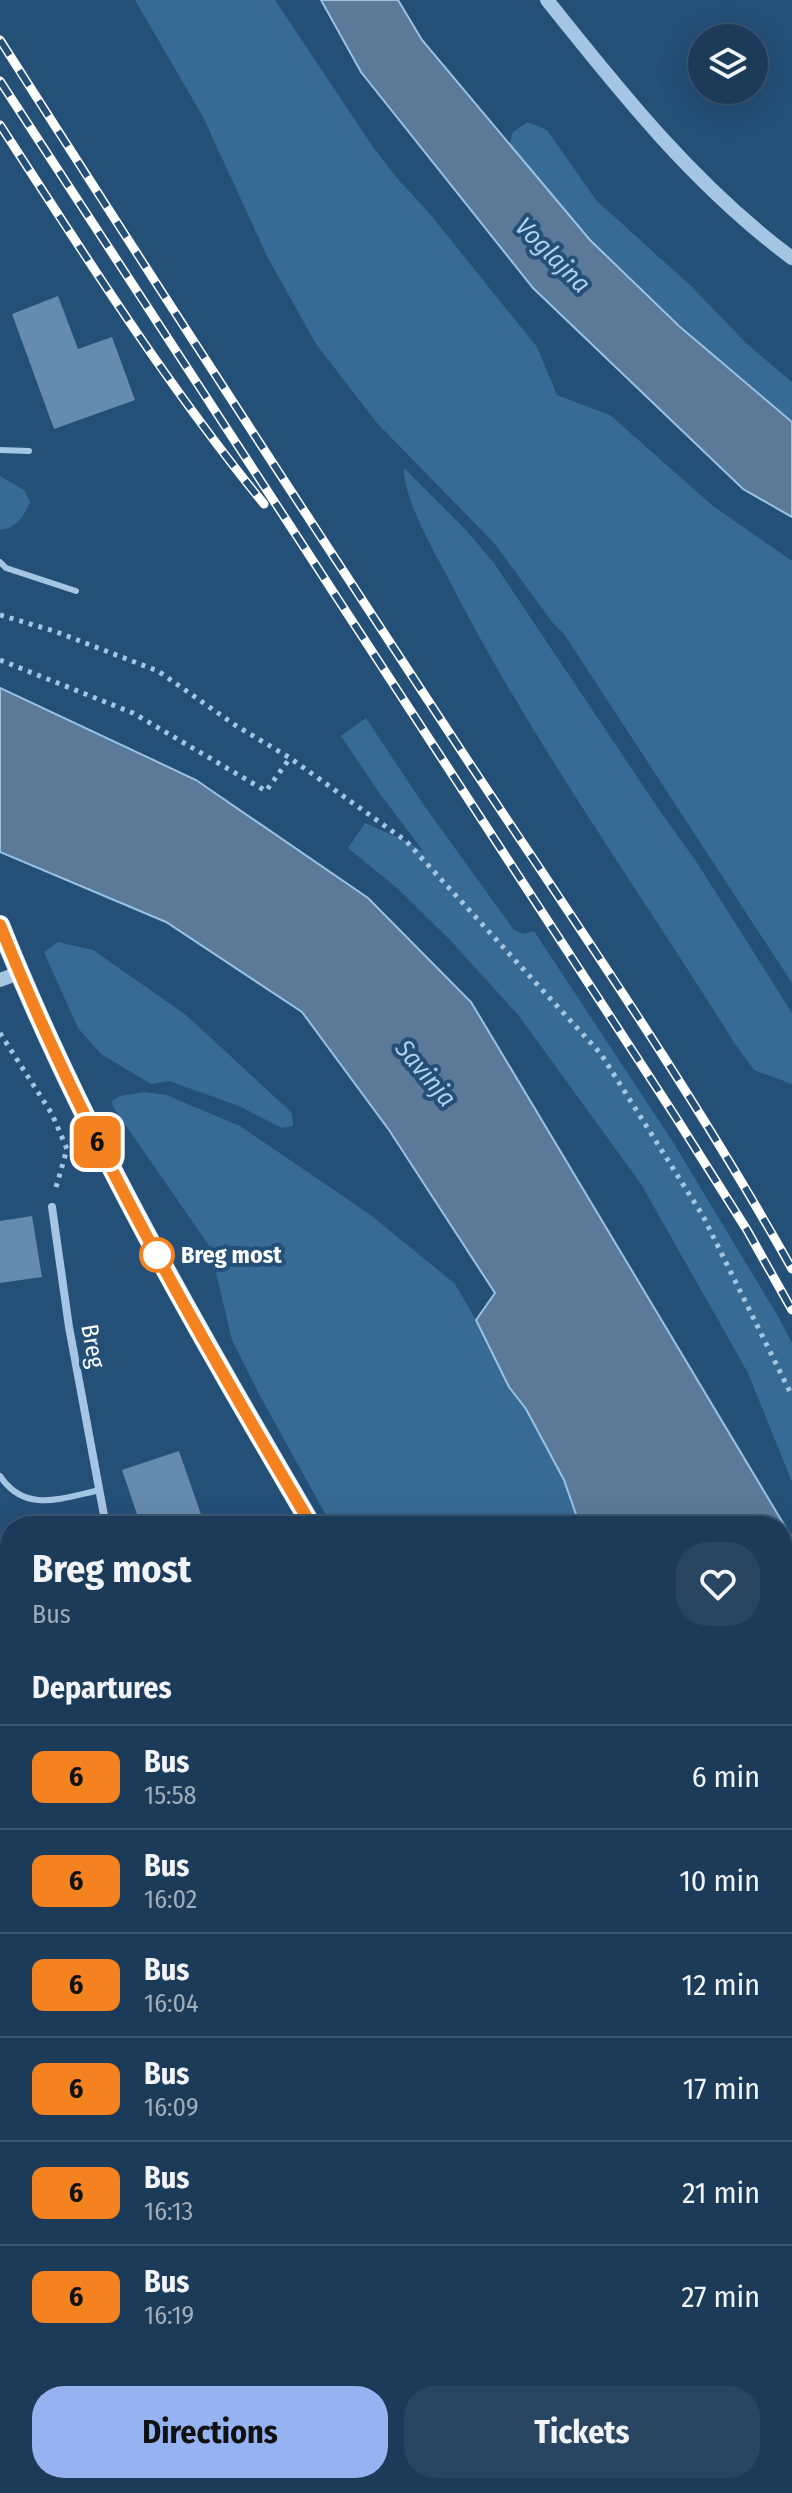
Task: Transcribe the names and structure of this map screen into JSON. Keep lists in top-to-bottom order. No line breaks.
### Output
{"streets":{"street":["Breg"]},"water":["Voglajna","Savinja"],"places":["Breg most"],"lines":["bus line 6"],"page":{"on_map":"6","heading":[["Breg most","Bus"],"Departures"],"list":[{"mark":"6","name":"Bus","note":"15:58","value":"6 min"},{"mark":"6","name":"Bus","note":"16:02","value":"10 min"},{"mark":"6","name":"Bus","note":"16:04","value":"12 min"},{"mark":"6","name":"Bus","note":"16:09","value":"17 min"},{"mark":"6","name":"Bus","note":"16:13","value":"21 min"},{"mark":"6","name":"Bus","note":"16:19","value":"27 min"}],"buttons":["Directions","Tickets"]}}
